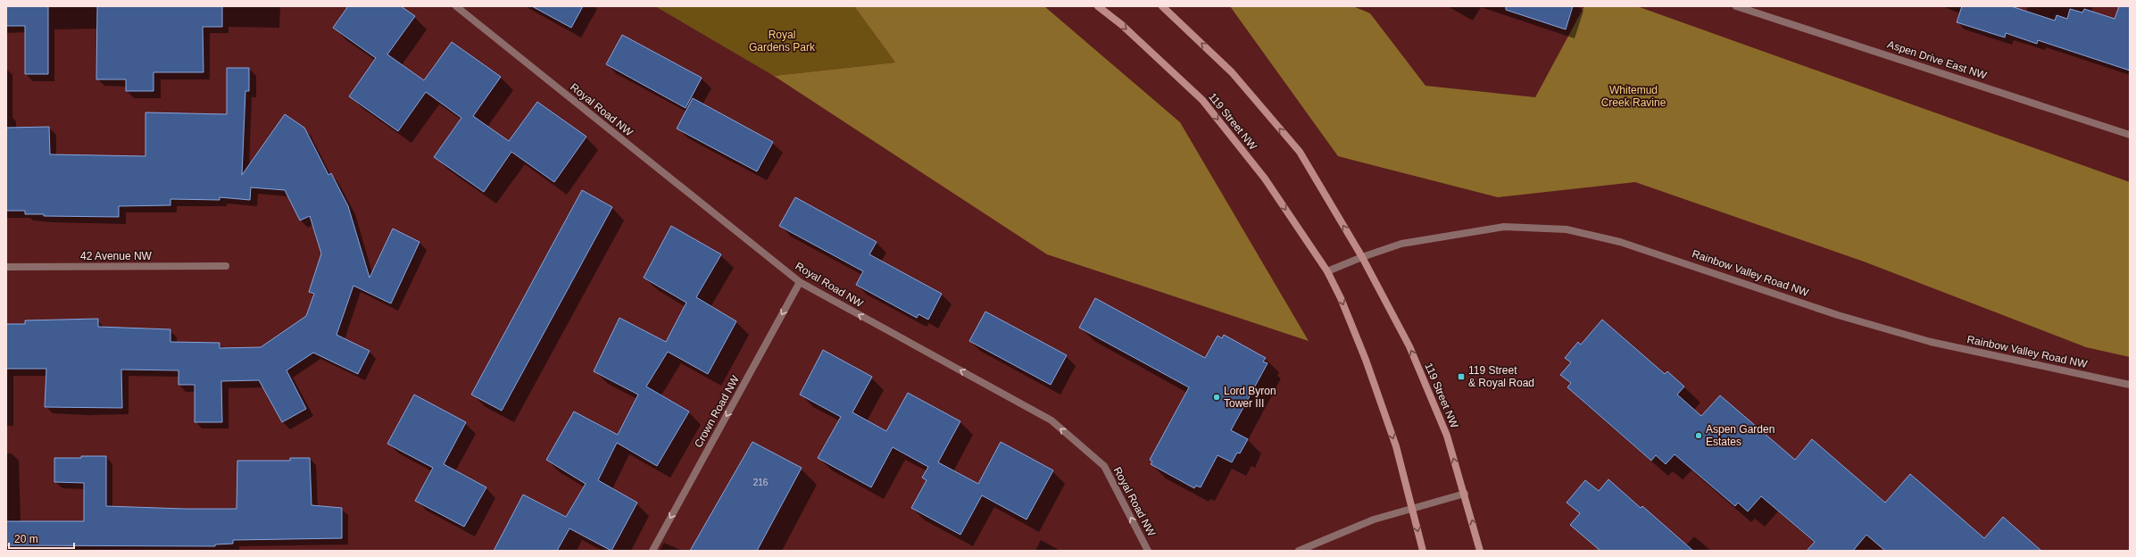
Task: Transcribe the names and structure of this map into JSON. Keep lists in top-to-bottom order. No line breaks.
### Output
{"streets":{"main road":["119 Street NW"],"street":["Aspen Drive East NW","Royal Road NW","42 Avenue NW","Rainbow Valley Road NW","Crown Road NW"]},"crossings":[["Royal Road NW","Crown Road NW"],["119 Street NW","Rainbow Valley Road NW"]],"one_way":["Royal Road NW","Crown Road NW"],"parks":["Royal Gardens Park","Whitemud Creek Ravine"],"places":{"transit":["119 Street & Royal Road"],"other":["Lord Byron Tower III","Aspen Garden Estates"]},"house_numbers":["216"],"scale_bar":"20 m"}
